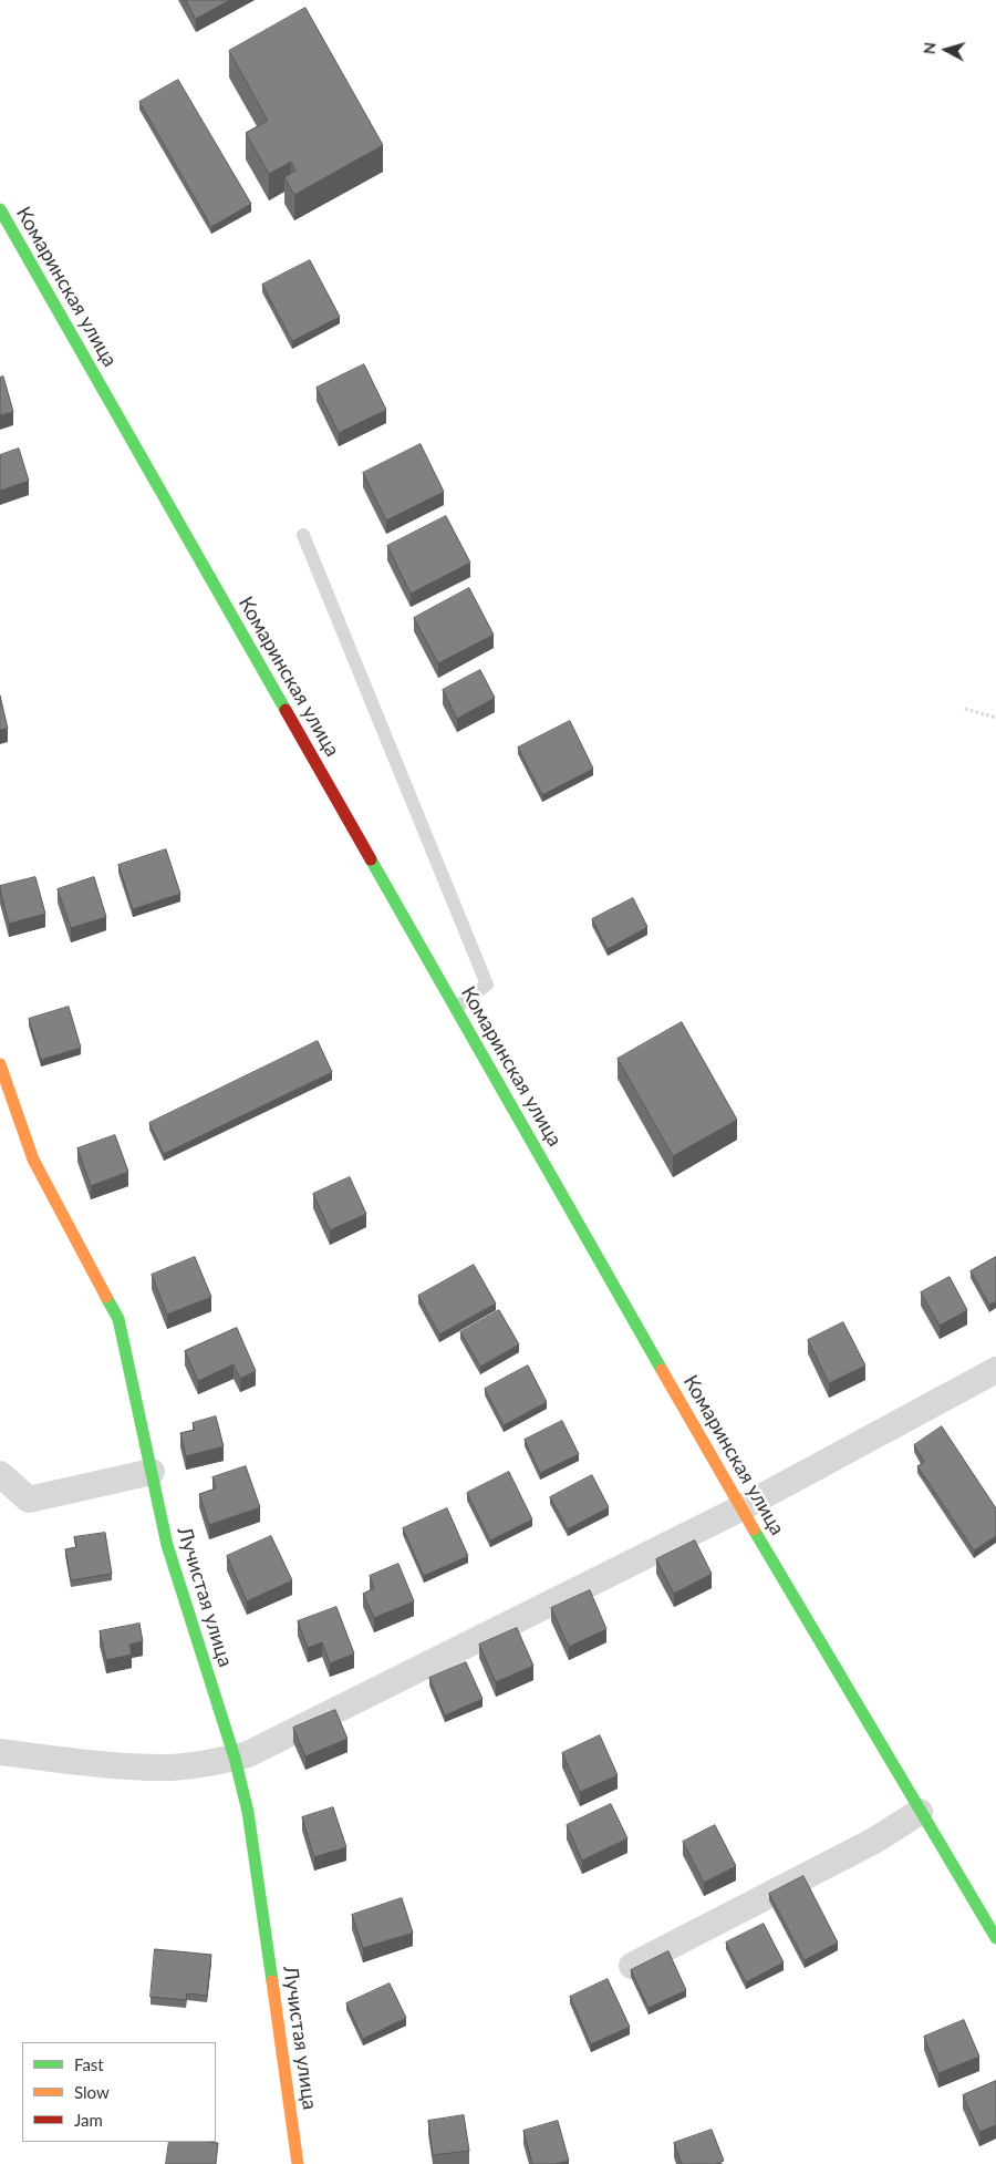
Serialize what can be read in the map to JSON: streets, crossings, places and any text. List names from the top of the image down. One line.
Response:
{"streets":{"street":["Комаринская улица","Лучистая улица"]},"legend":["Fast","Slow","Jam"],"north":"left"}
